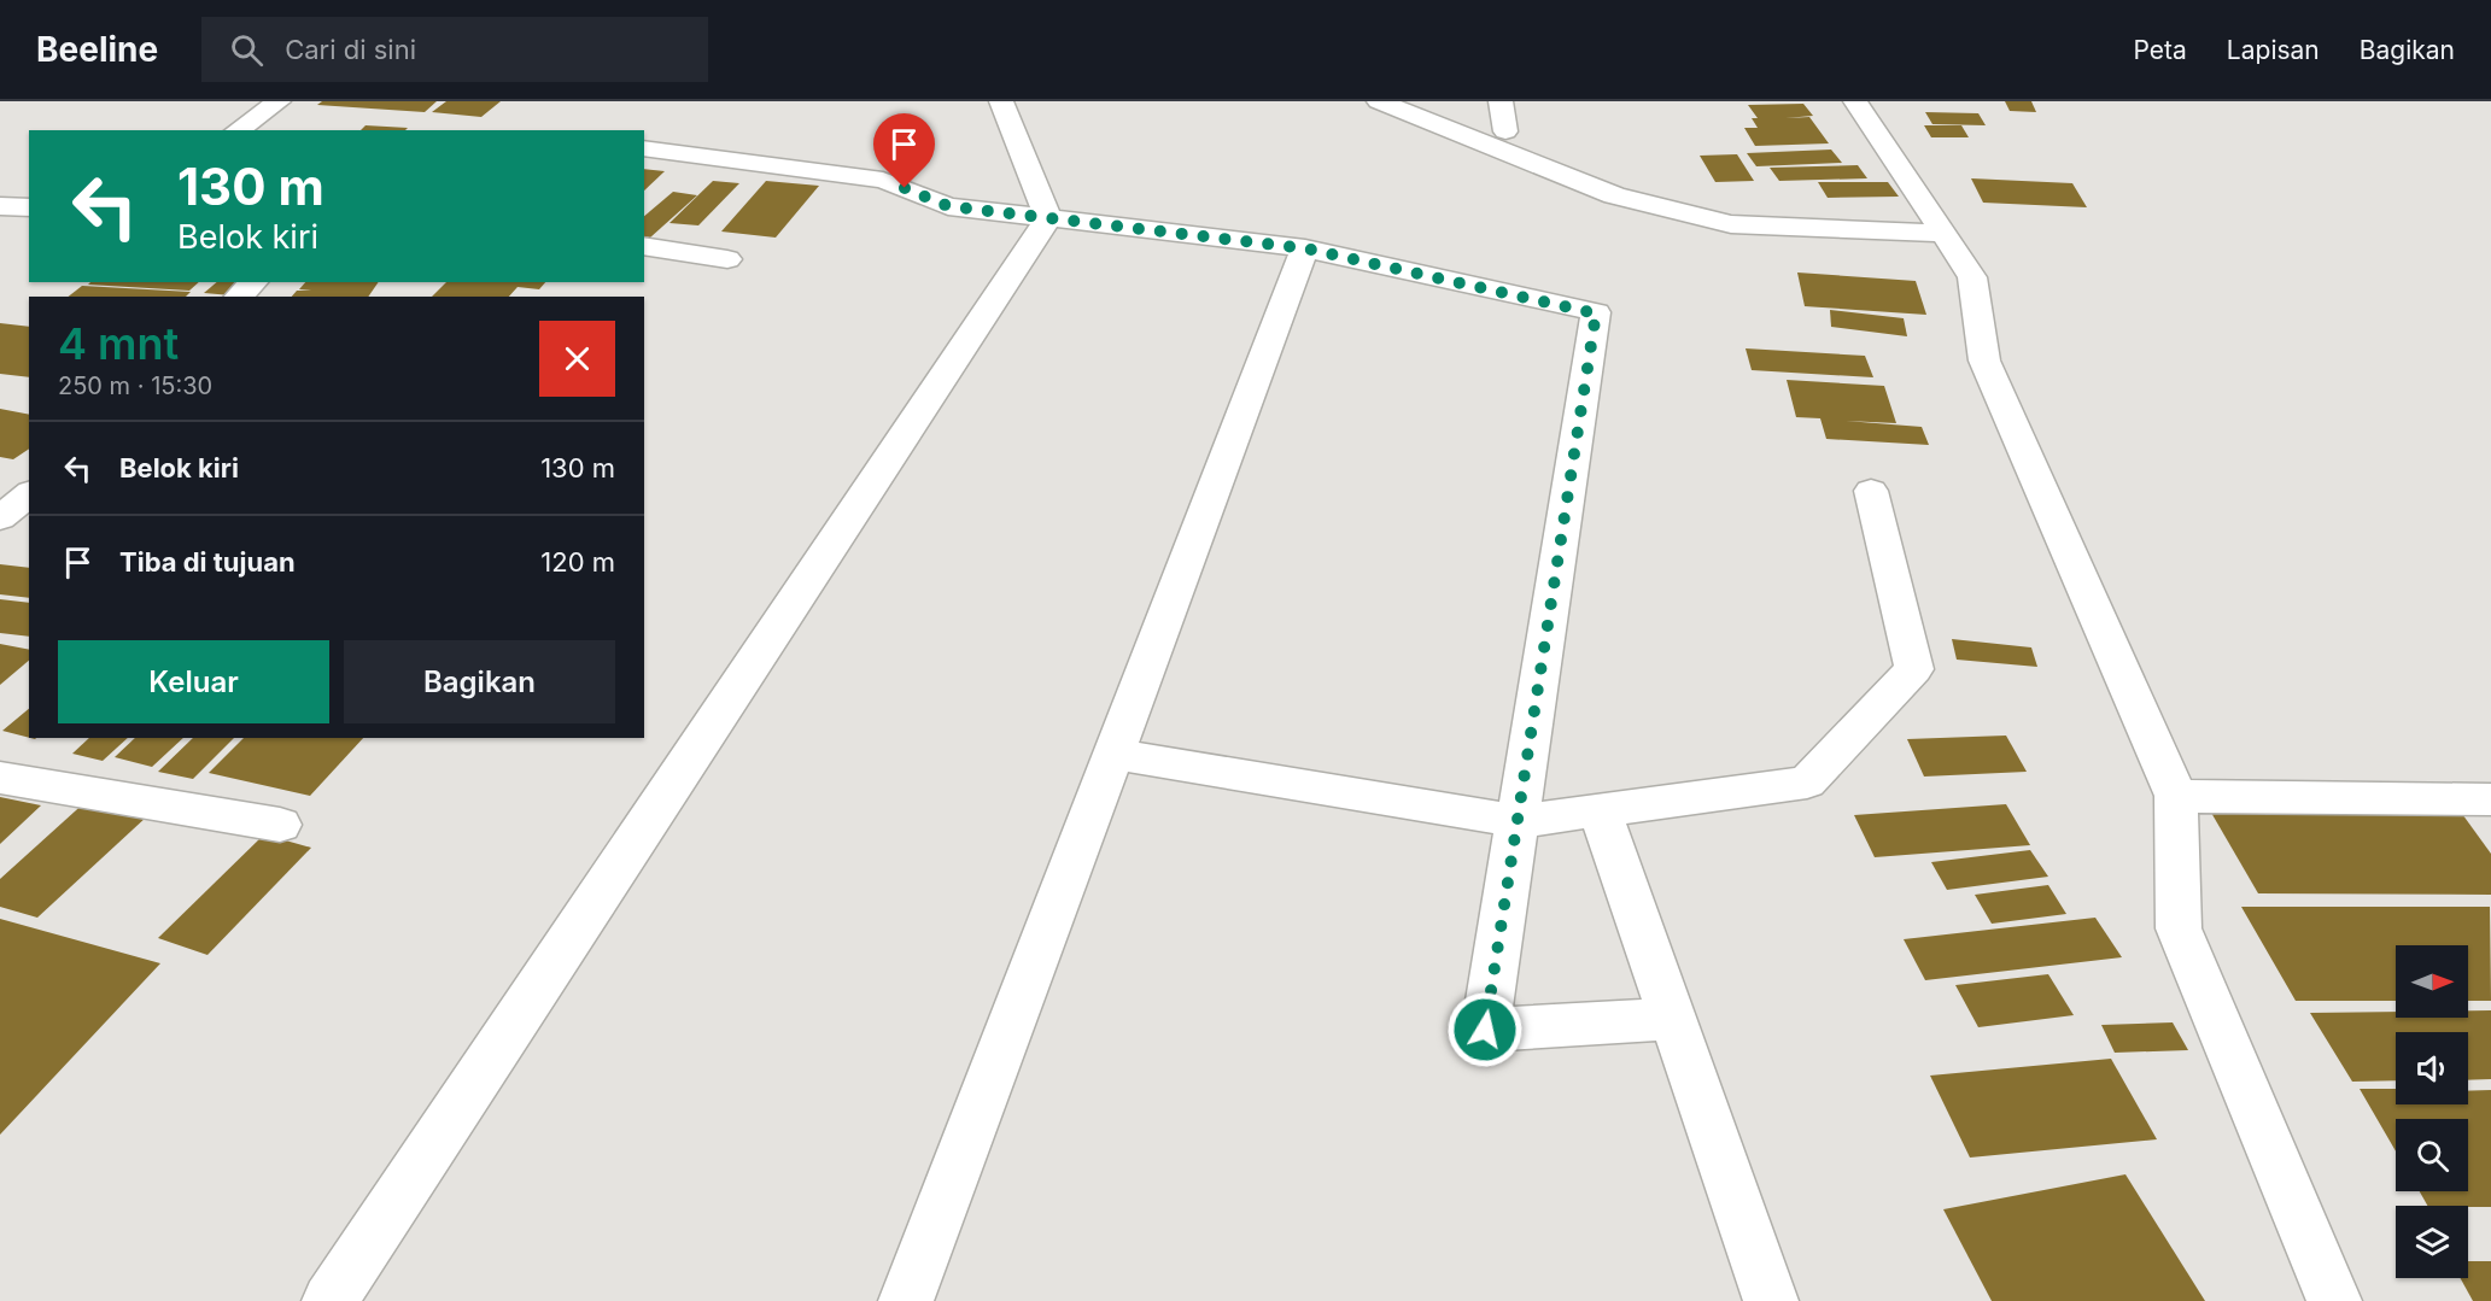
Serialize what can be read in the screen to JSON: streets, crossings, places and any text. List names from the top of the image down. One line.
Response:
{"north":"right","page":{"header":"Beeline","search":"Cari di sini","nav":["Peta","Lapisan","Bagikan"],"turn":["130 m","Belok kiri"],"heading":["4 mnt","250 m · 15:30"],"list":[{"name":"Belok kiri","value":"130 m"},{"name":"Tiba di tujuan","value":"120 m"}],"buttons":["Keluar","Bagikan"]}}
